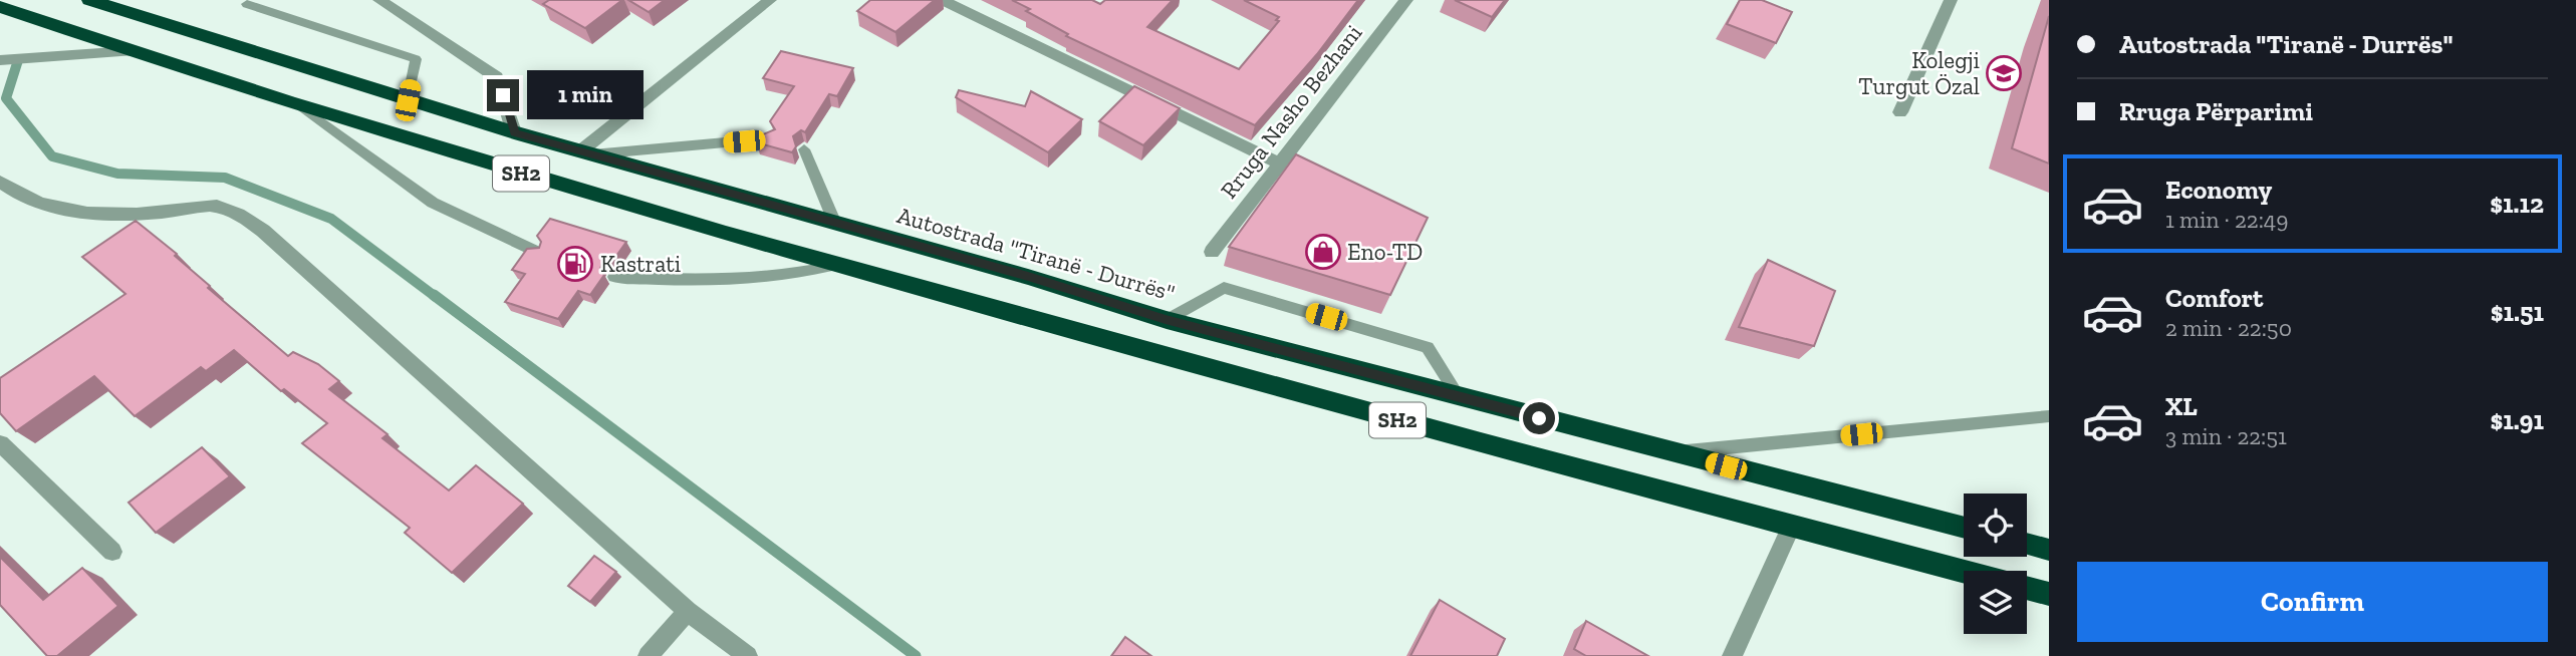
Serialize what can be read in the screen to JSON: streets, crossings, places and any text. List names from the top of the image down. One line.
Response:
{"streets":{"highway":["SH2","Autostrada \"Tiranë - Durrës\""],"street":["Rruga Nasho Bezhani"]},"places":{"school or university":["Kolegji Turgut Özal"],"shop":["Eno-TD"],"fuel station":["Kastrati"]},"page":{"banner":["Autostrada \"Tiranë - Durrës\"","Rruga Përparimi"],"bubble":"1 min","list":[{"name":"Economy","note":"1 min · 22:49","value":"$1.12"},{"name":"Comfort","note":"2 min · 22:50","value":"$1.51"},{"name":"XL","note":"3 min · 22:51","value":"$1.91"}],"buttons":"Confirm"}}
